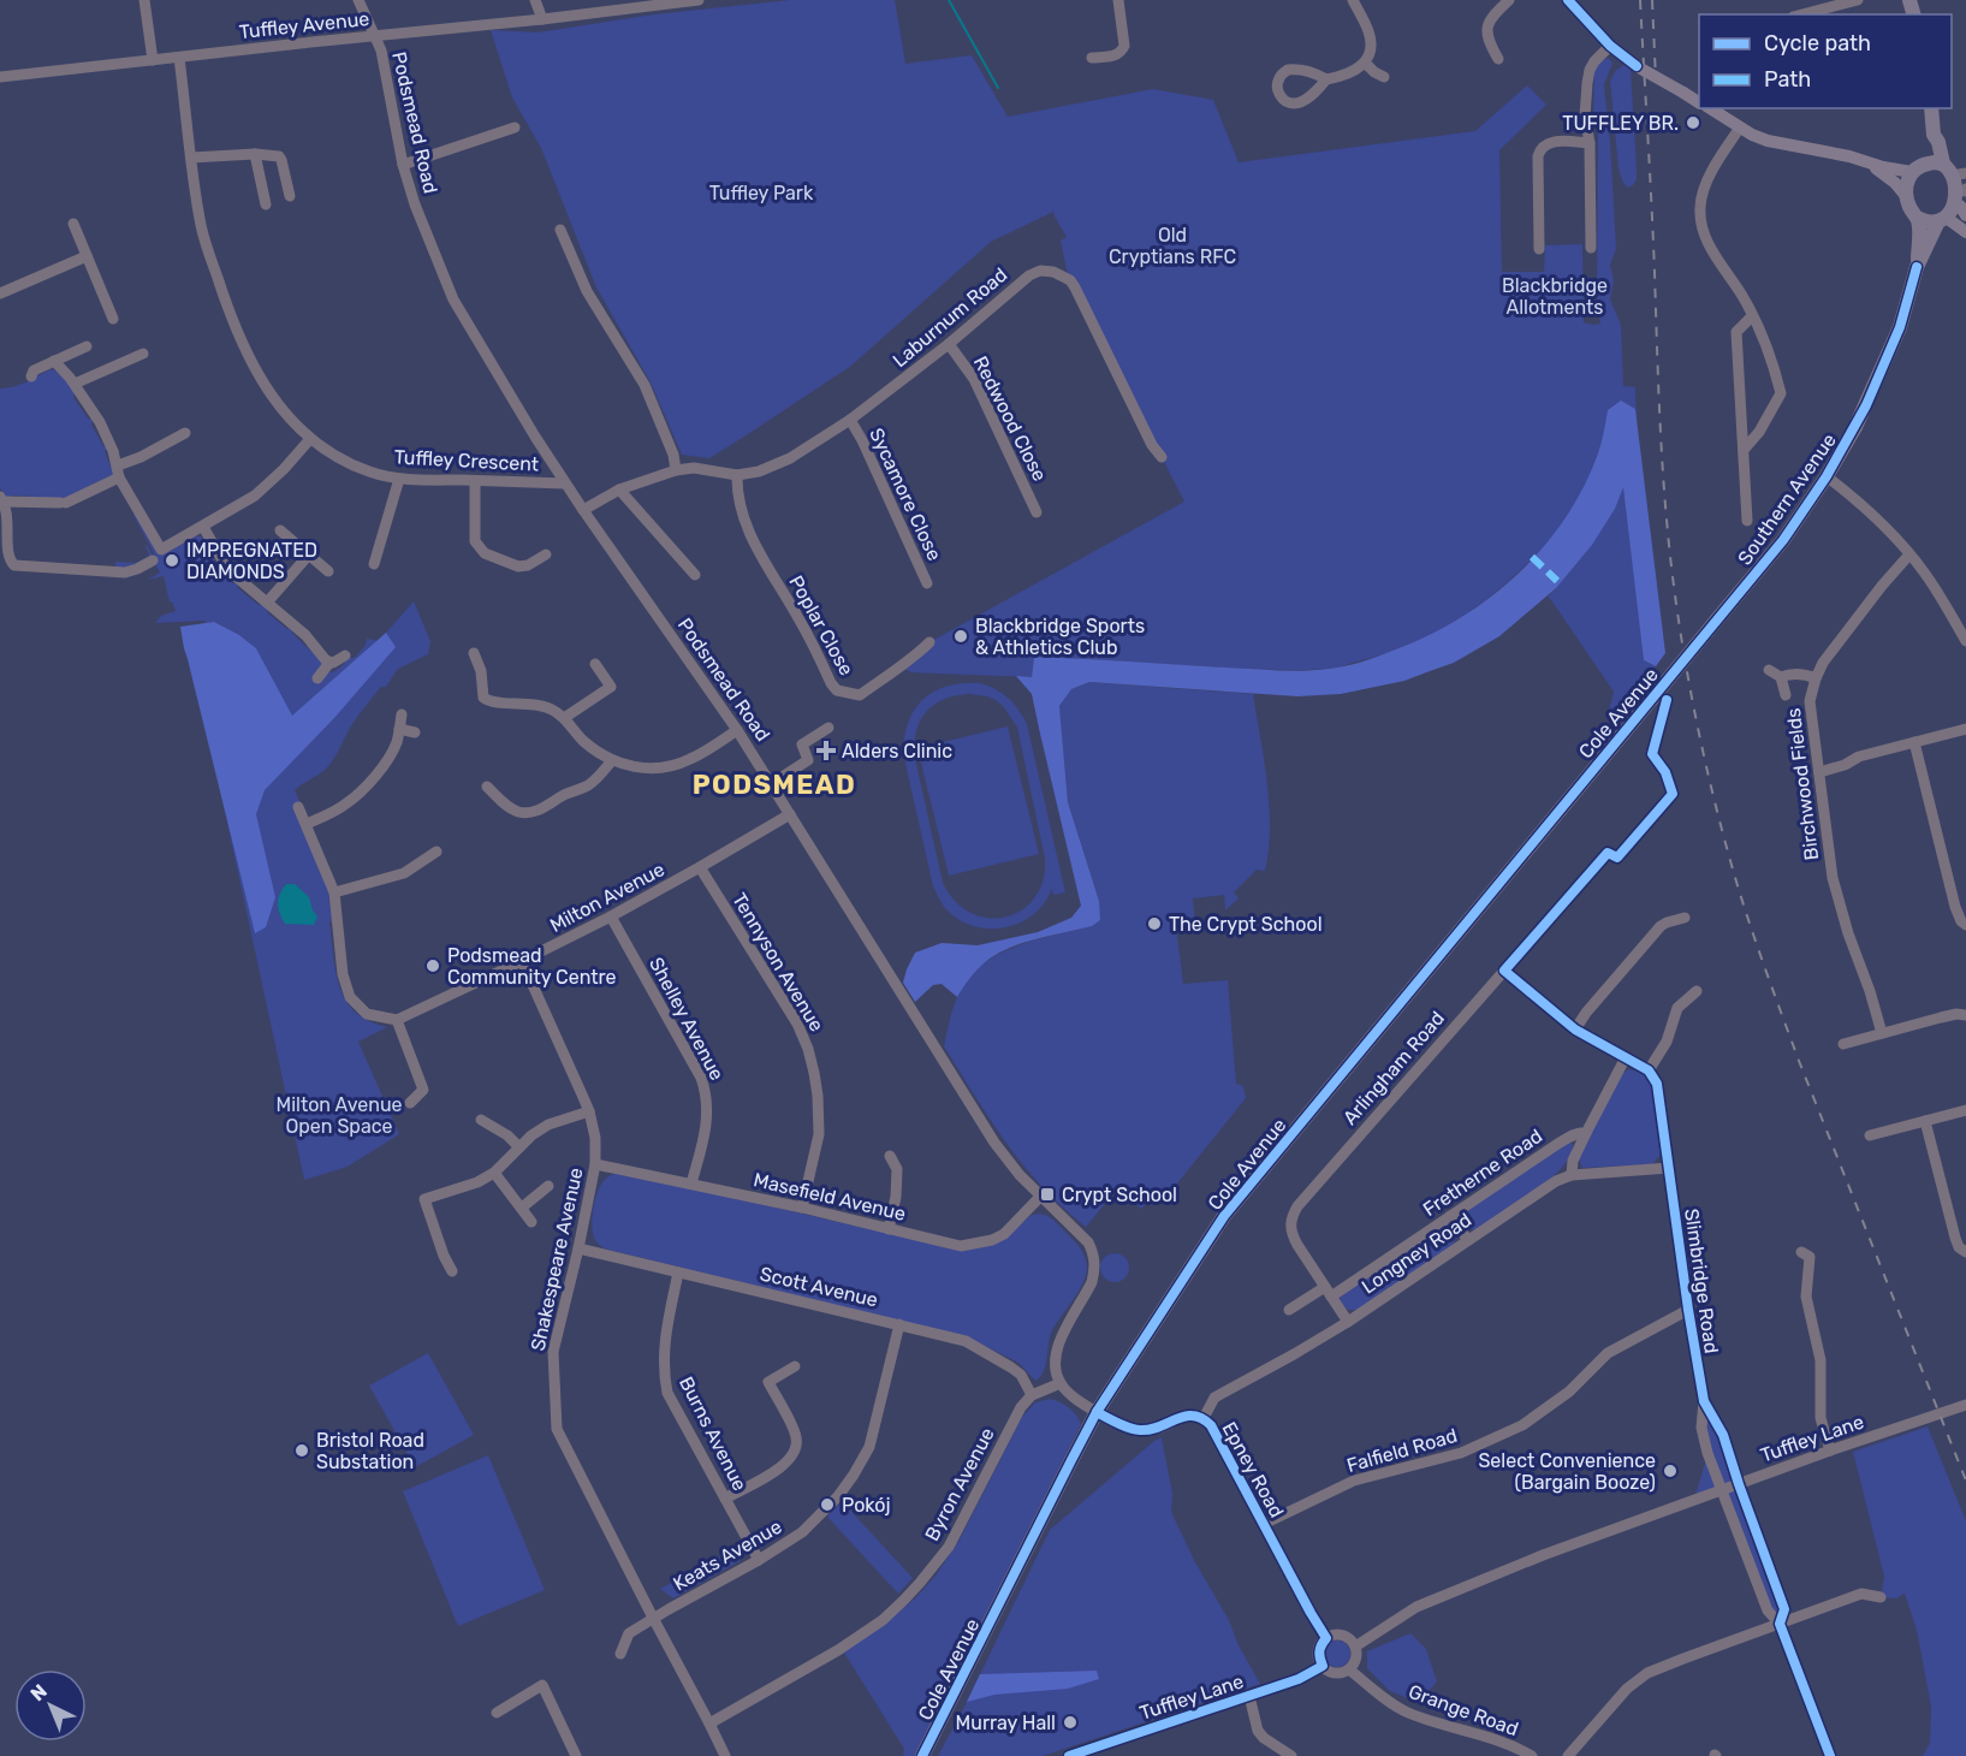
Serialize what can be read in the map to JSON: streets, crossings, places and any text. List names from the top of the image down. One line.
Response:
{"streets":{"highway":["Southern Avenue","Cole Avenue"],"street":["Tuffley Avenue","Podsmead Road","Laburnum Road","Redwood Close","Tuffley Crescent","Sycamore Close","Poplar Close","Birchwood Fields","Milton Avenue","Tennyson Avenue","Shelley Avenue","Arlingham Road","Fretherne Road","Masefield Avenue","Longney Road","Shakespeare Avenue","Slimbridge Road","Scott Avenue","Burns Avenue","Tuffley Lane","Falfield Road","Epney Road","Byron Avenue","Keats Avenue","Grange Road"]},"crossings":[["Tuffley Avenue","Podsmead Road"],["Tuffley Avenue","Tuffley Crescent"],["Podsmead Road","Laburnum Road"],["Podsmead Road","Tuffley Crescent"],["Podsmead Road","Milton Avenue"],["Podsmead Road","Masefield Avenue"],["Laburnum Road","Redwood Close"],["Laburnum Road","Sycamore Close"],["Laburnum Road","Poplar Close"],["Southern Avenue","Cole Avenue"],["Cole Avenue","Epney Road"],["Milton Avenue","Tennyson Avenue"],["Milton Avenue","Shelley Avenue"],["Milton Avenue","Shakespeare Avenue"],["Tennyson Avenue","Masefield Avenue"],["Shelley Avenue","Masefield Avenue"],["Arlingham Road","Fretherne Road"],["Arlingham Road","Longney Road"],["Masefield Avenue","Shakespeare Avenue"],["Longney Road","Slimbridge Road"],["Longney Road","Epney Road"],["Shakespeare Avenue","Scott Avenue"],["Shakespeare Avenue","Byron Avenue"],["Shakespeare Avenue","Keats Avenue"],["Slimbridge Road","Tuffley Lane"],["Slimbridge Road","Falfield Road"],["Scott Avenue","Burns Avenue"],["Scott Avenue","Byron Avenue"],["Scott Avenue","Keats Avenue"],["Burns Avenue","Keats Avenue"],["Tuffley Lane","Epney Road"],["Tuffley Lane","Grange Road"],["Falfield Road","Epney Road"],["Epney Road","Grange Road"]],"districts":["PODSMEAD"],"parks":["Tuffley Park","Old Cryptians RFC","Blackbridge Allotments","Milton Avenue Open Space"],"places":{"other":["TUFFLEY BR.","IMPREGNATED DIAMONDS","Blackbridge Sports & Athletics Club","The Crypt School","Podsmead Community Centre","Bristol Road Substation","Select Convenience (Bargain Booze)","Pokój","Murray Hall"],"health":["Alders Clinic"],"transit":["Crypt School"]},"legend":["Cycle path","Path"],"north":"top left"}
